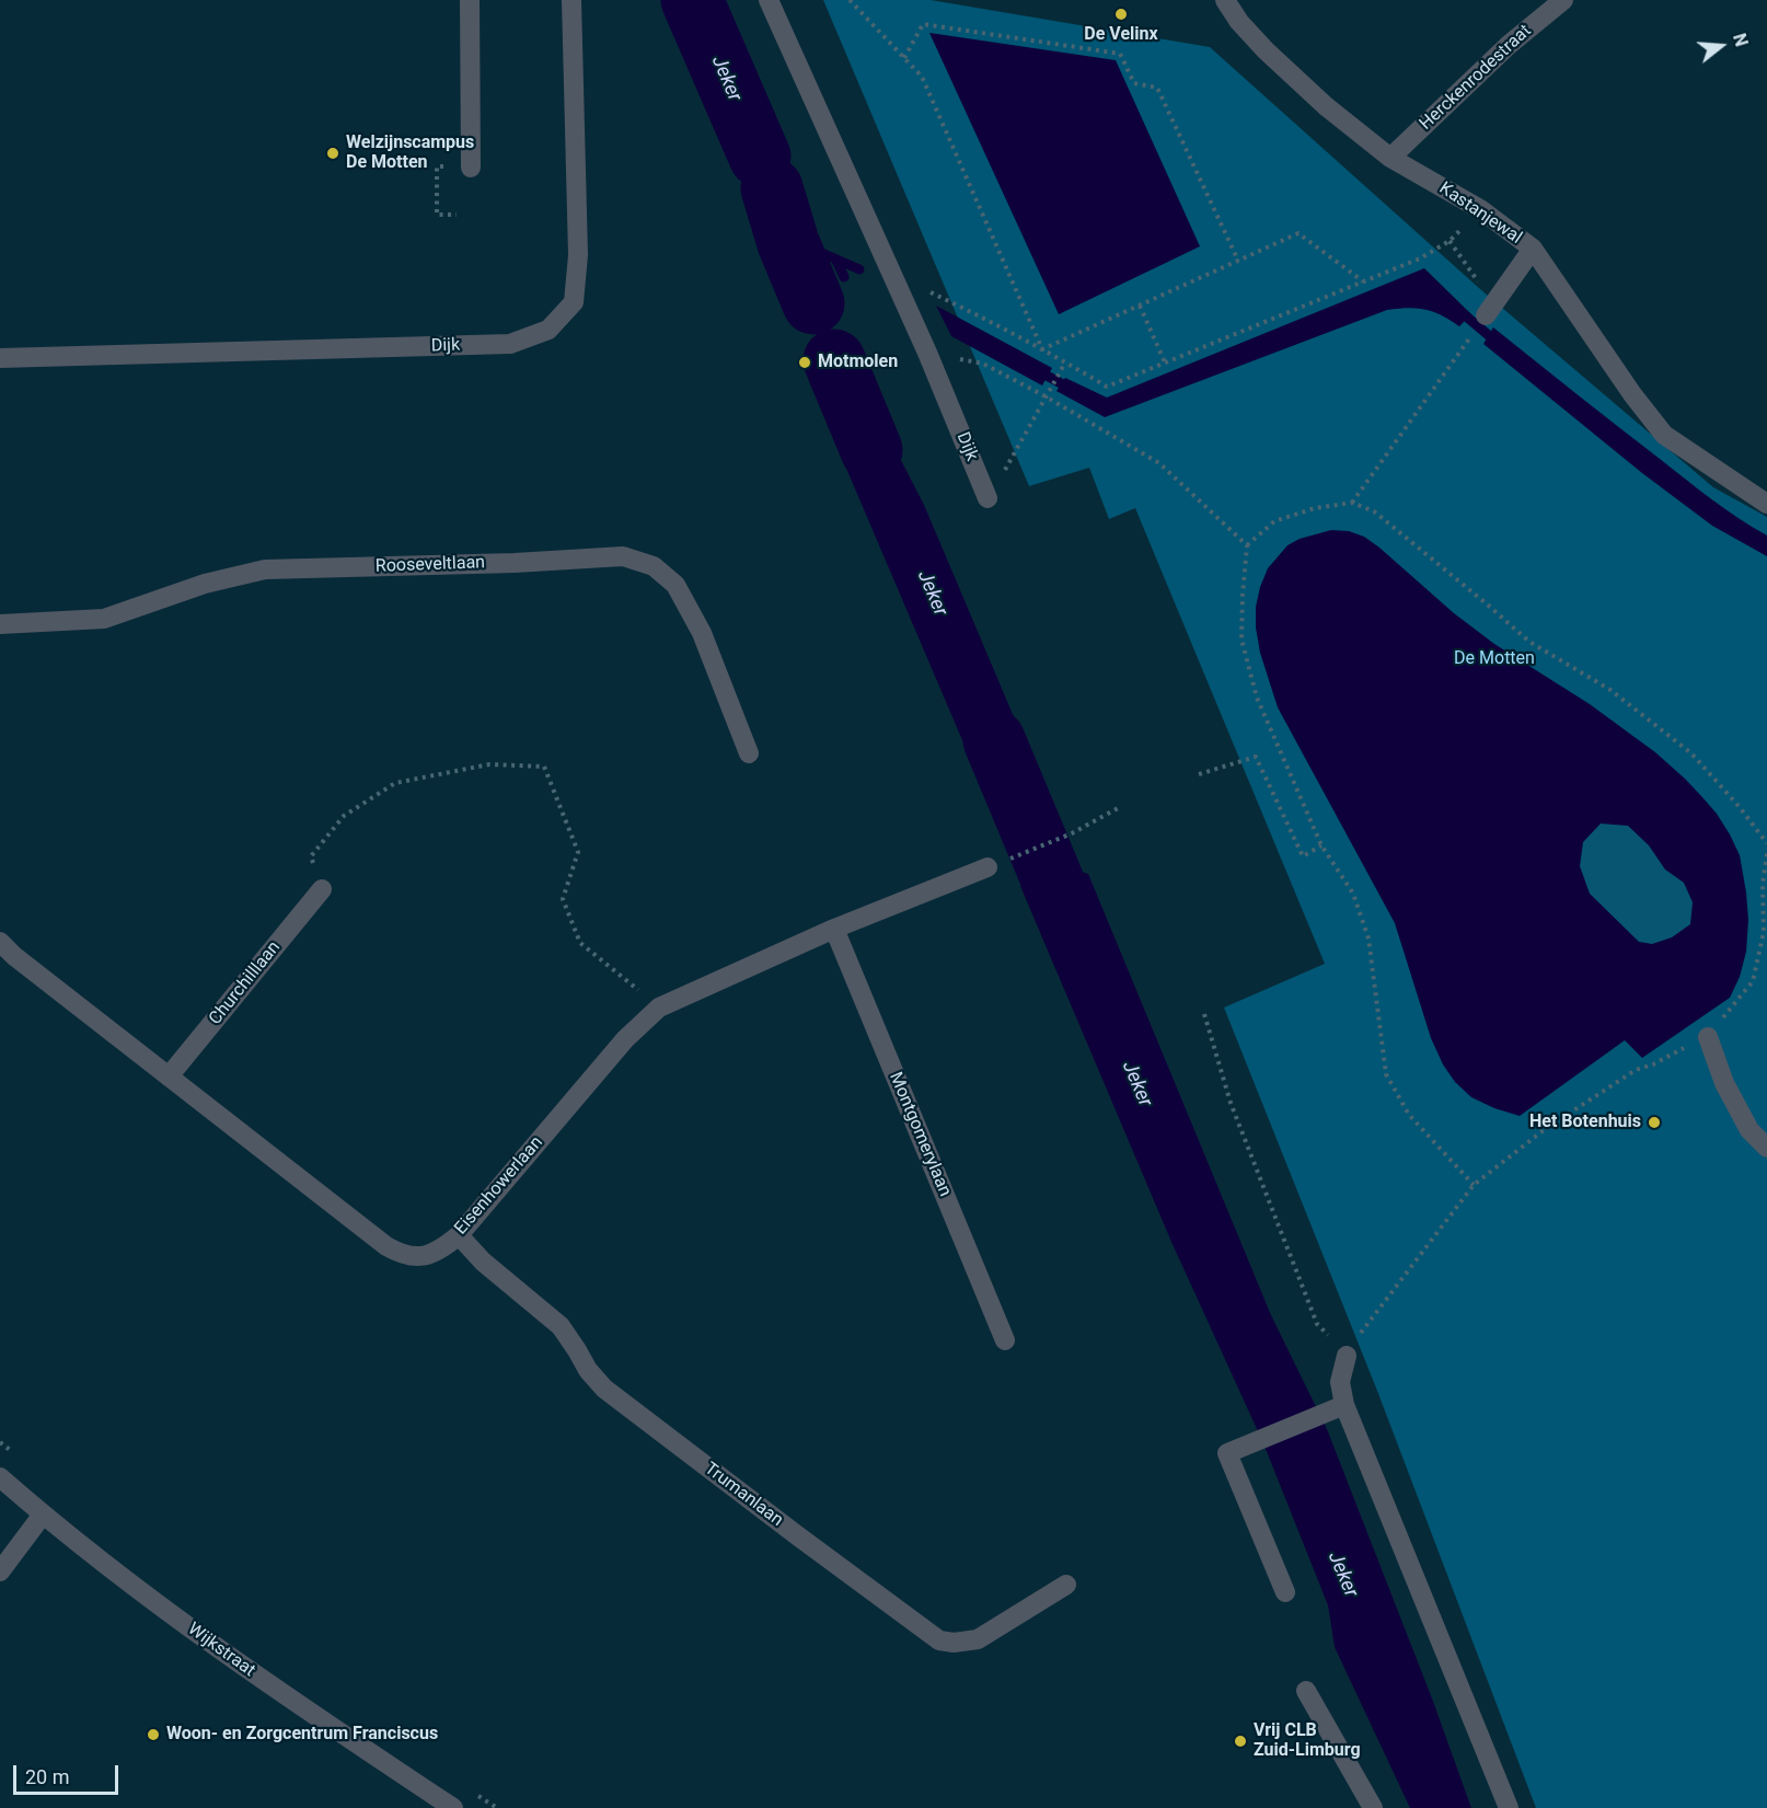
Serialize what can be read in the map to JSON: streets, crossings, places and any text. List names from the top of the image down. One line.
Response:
{"streets":{"street":["Herckenrodestraat","Kastanjewal","Dijk","Rooseveltlaan","Churchilllaan","Montgomerylaan","Eisenhowerlaan","Trumanlaan","Wijkstraat"]},"crossings":[["Herckenrodestraat","Kastanjewal"],["Churchilllaan","Eisenhowerlaan"],["Montgomerylaan","Eisenhowerlaan"],["Eisenhowerlaan","Trumanlaan"]],"water":["Jeker"],"parks":["De Motten"],"places":["De Velinx","Welzijnscampus De Motten","Motmolen","Het Botenhuis","Woon- en Zorgcentrum Franciscus","Vrij CLB Zuid-Limburg"],"scale_bar":"20 m","north":"right"}
